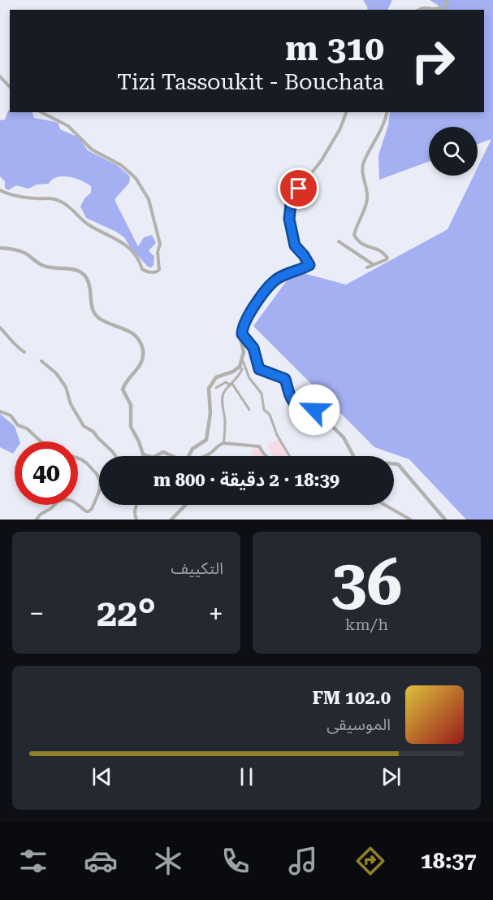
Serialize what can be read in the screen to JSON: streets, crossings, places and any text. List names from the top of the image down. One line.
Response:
{"page":{"turn":["310 m","Tizi Tassoukit - Bouchata"],"limit":"40","trip":"18:39 · 2 دقيقة · 800 m","tile":[["36","km/h"],"التكييف"],"heat":["−","22°","+"],"song":["102.0 FM","الموسيقى"],"tabs":"18:37"}}
